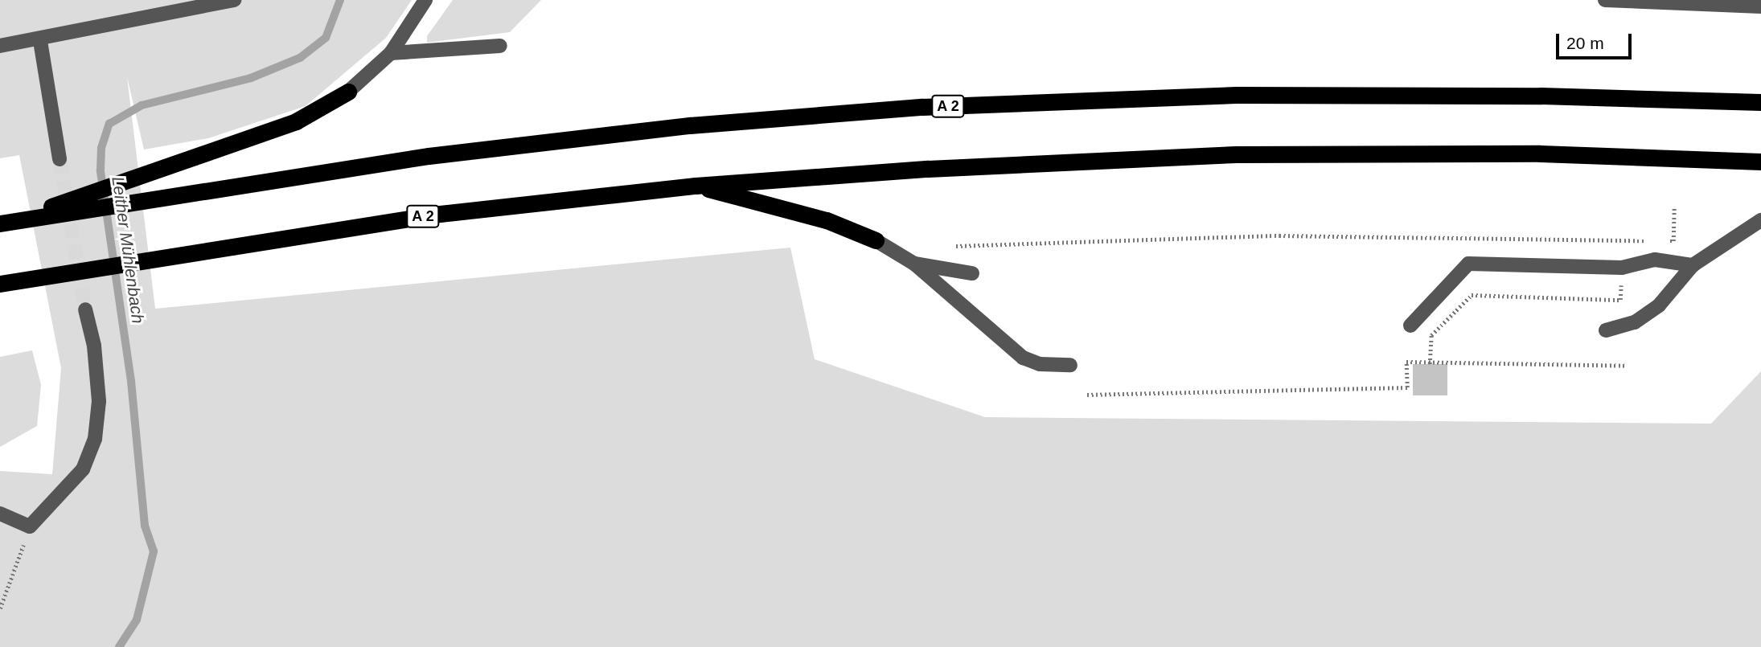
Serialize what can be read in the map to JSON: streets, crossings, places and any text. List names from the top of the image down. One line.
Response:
{"streets":{"highway":["A 2"]},"water":["Leither Mühlenbach"],"scale_bar":"20 m"}
